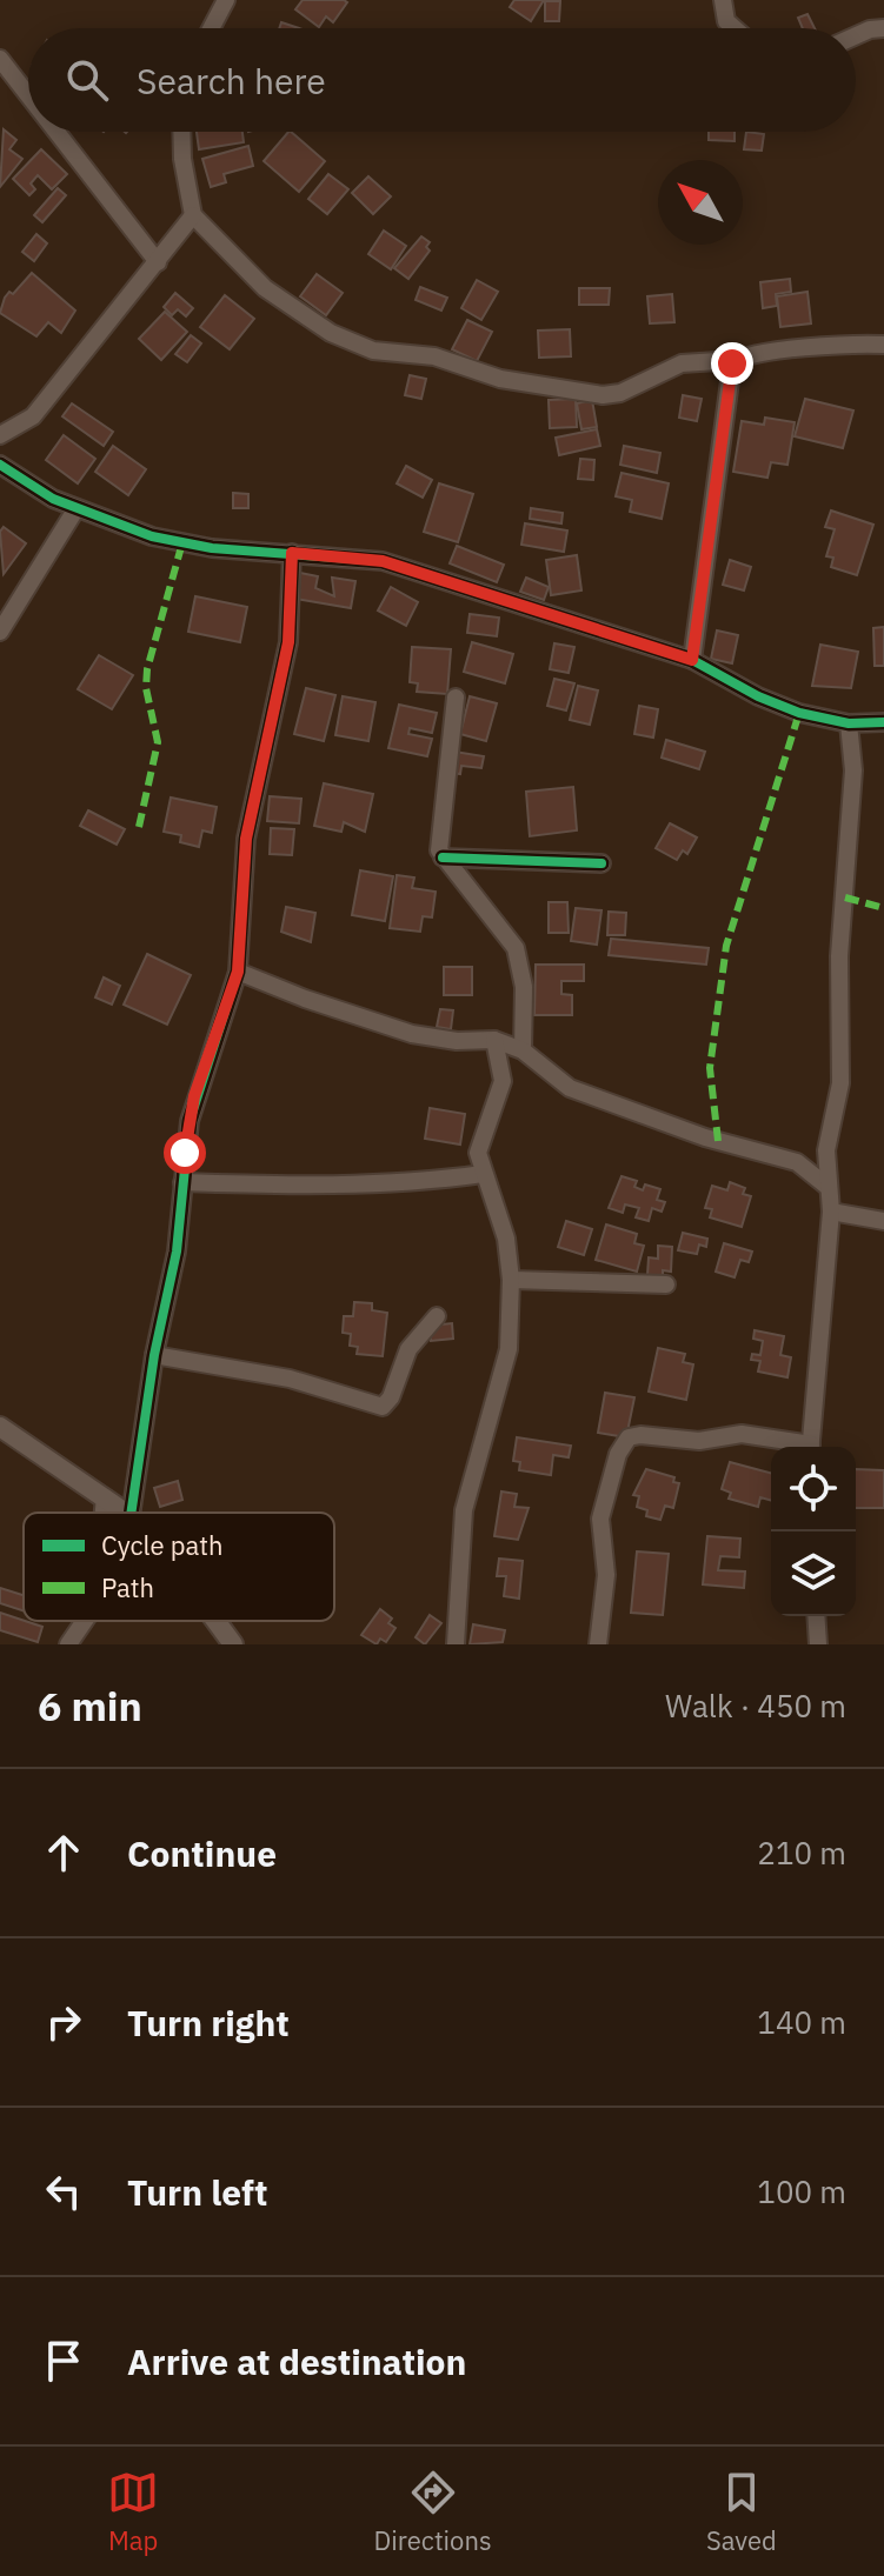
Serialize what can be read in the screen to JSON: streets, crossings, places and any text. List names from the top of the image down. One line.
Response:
{"legend":["Cycle path","Path"],"north":"top left","page":{"search":"Search here","heading":["6 min","Walk · 450 m"],"list":[["Continue","210 m"],["Turn right","140 m"],["Turn left","100 m"],"Arrive at destination"],"nav":["Map","Directions","Saved"]}}
